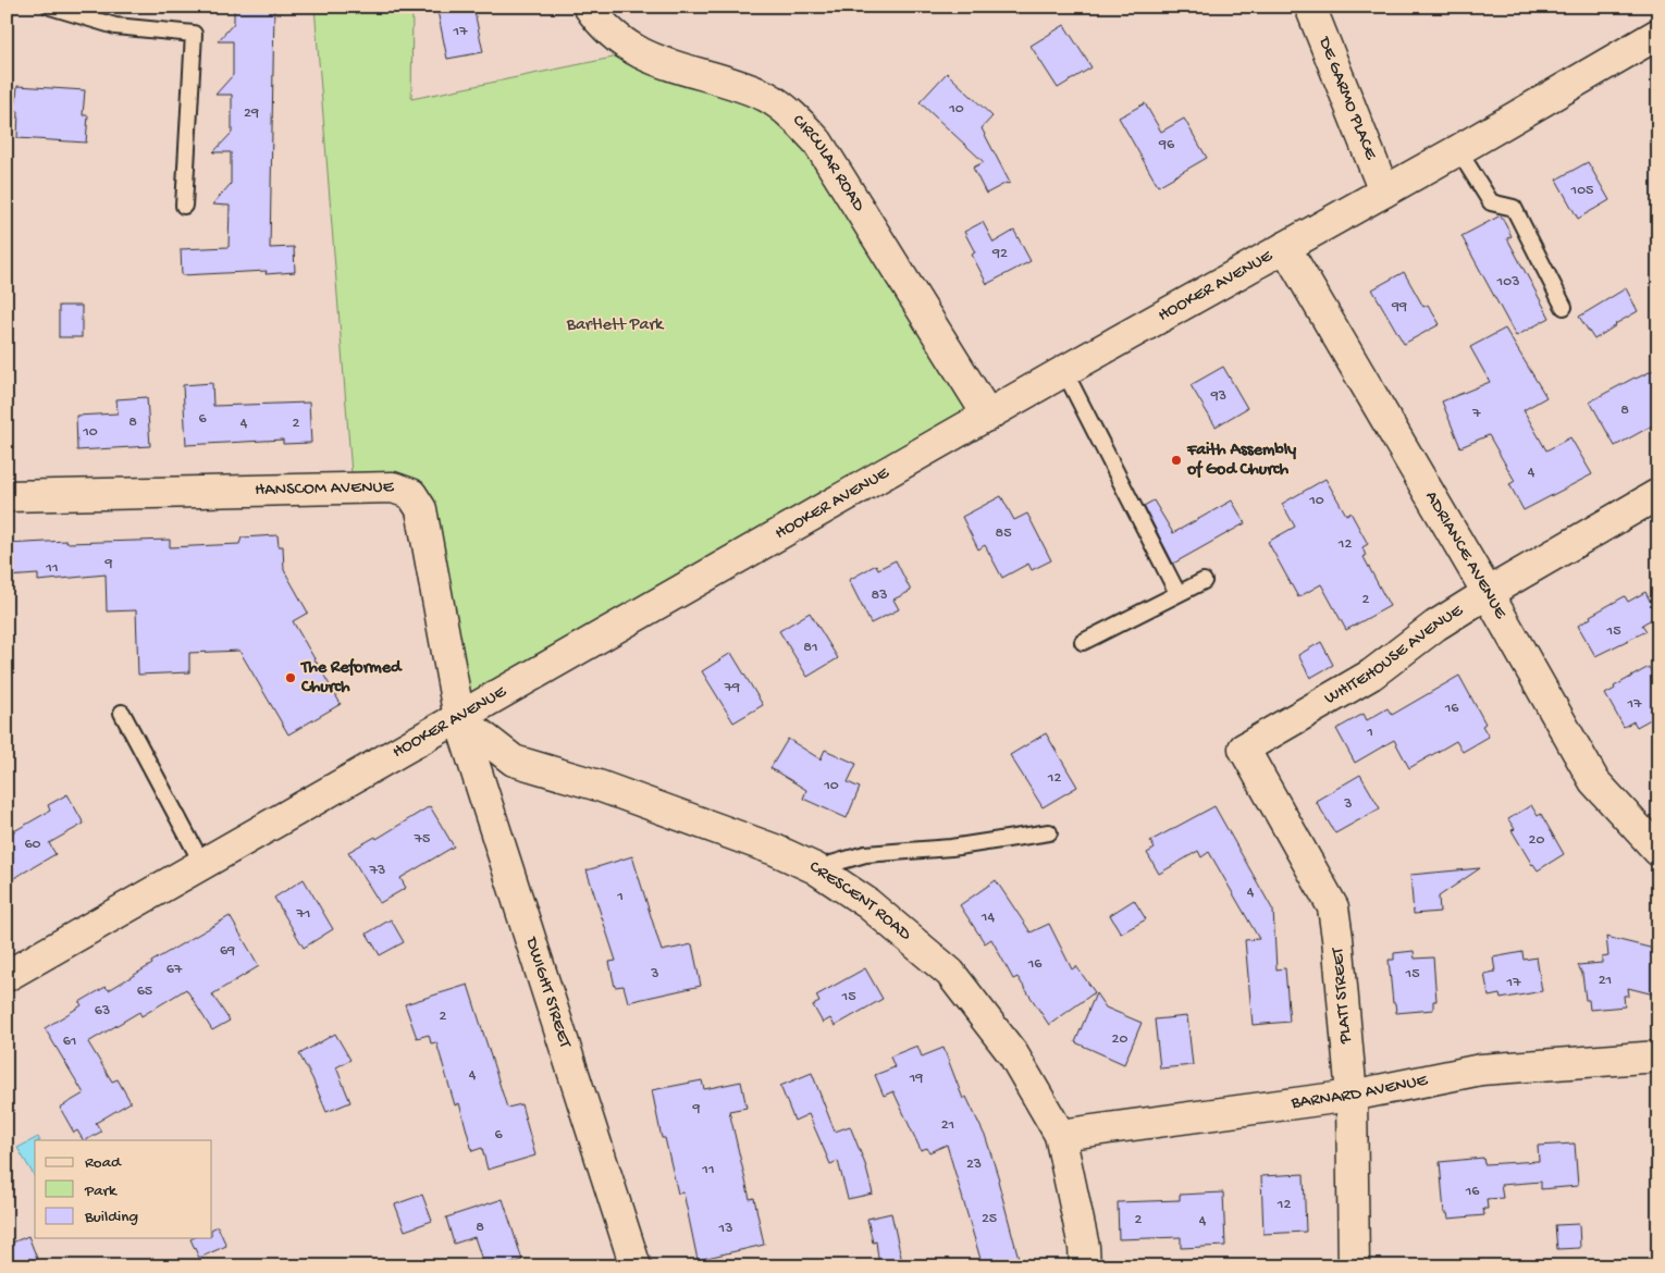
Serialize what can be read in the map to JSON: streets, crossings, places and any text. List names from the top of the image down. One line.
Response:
{"streets":{"street":["DE GARMO PLACE","CIRCULAR ROAD","HOOKER AVENUE","HANSCOM AVENUE","ADRIANCE AVENUE","WHITEHOUSE AVENUE","CRESCENT ROAD","DWIGHT STREET","PLATT STREET","BARNARD AVENUE"]},"crossings":[["DE GARMO PLACE","HOOKER AVENUE"],["CIRCULAR ROAD","HOOKER AVENUE"],["HOOKER AVENUE","HANSCOM AVENUE"],["HOOKER AVENUE","ADRIANCE AVENUE"],["HOOKER AVENUE","CRESCENT ROAD"],["HOOKER AVENUE","DWIGHT STREET"],["HANSCOM AVENUE","CRESCENT ROAD"],["HANSCOM AVENUE","DWIGHT STREET"],["ADRIANCE AVENUE","WHITEHOUSE AVENUE"],["WHITEHOUSE AVENUE","PLATT STREET"],["CRESCENT ROAD","DWIGHT STREET"],["CRESCENT ROAD","BARNARD AVENUE"],["PLATT STREET","BARNARD AVENUE"]],"parks":["Bartlett Park"],"places":["Faith Assembly of God Church","The Reformed Church"],"house_numbers":["17","10","29","96","105","92","103","99","93","8","7","6","8","4","2","10","4","10","85","12","9","11","83","2","15","81","79","17","16","1","12","10","3","75","20","60","73","4","1","71","14","69","16","67","3","15","21","17","65","15","63","2","20","61","4","19","9","21","6","23","11","16","12","25","2","4","8","13"],"legend":["Road","Park","Building"]}
